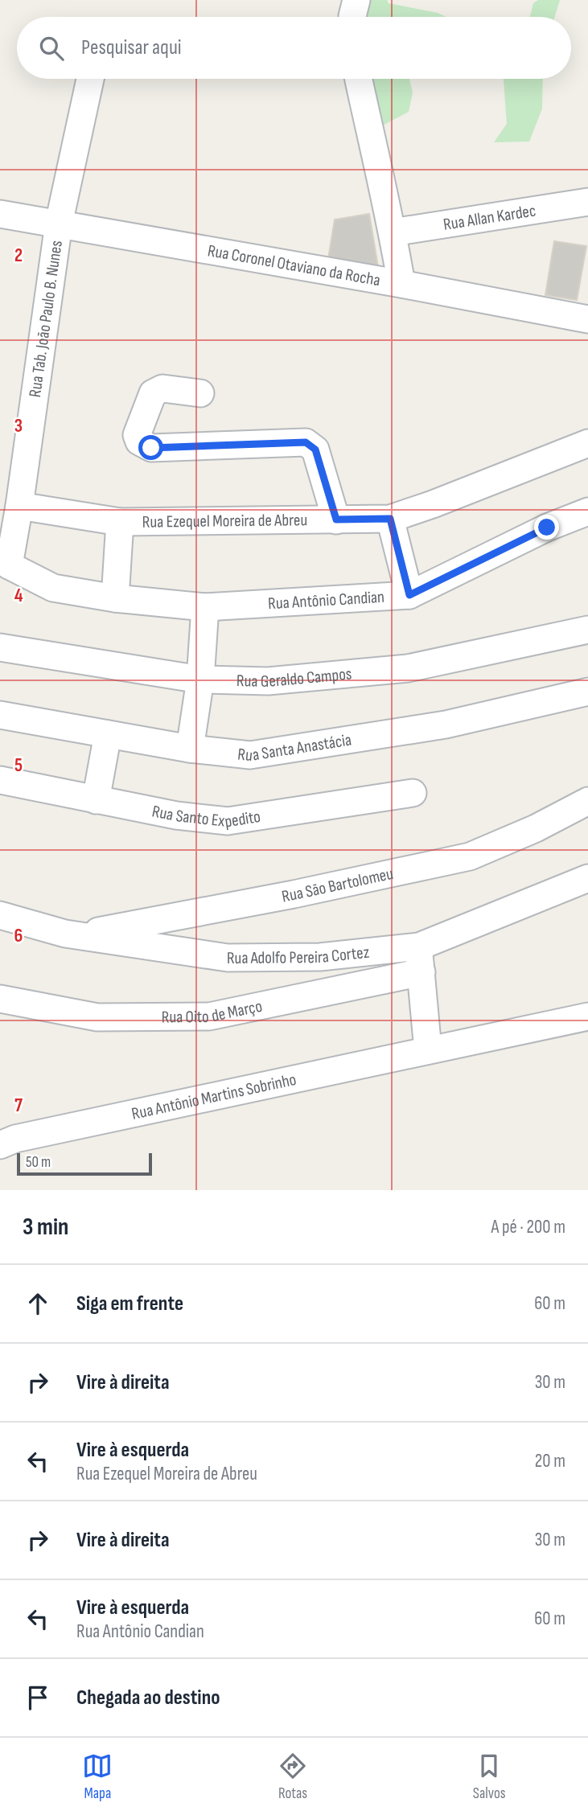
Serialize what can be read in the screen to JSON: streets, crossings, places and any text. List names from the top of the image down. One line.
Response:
{"streets":{"street":["Rua Allan Kardec","Rua Coronel Otaviano da Rocha","Rua Tab. João Paulo B. Nunes","Rua Ezequel Moreira de Abreu","Rua Antônio Candian","Rua Geraldo Campos","Rua Santa Anastácia","Rua Santo Expedito","Rua São Bartolomeu","Rua Adolfo Pereira Cortez","Rua Oito de Março","Rua Antônio Martins Sobrinho"]},"crossings":[["Rua Coronel Otaviano da Rocha","Rua Tab. João Paulo B. Nunes"],["Rua Tab. João Paulo B. Nunes","Rua Ezequel Moreira de Abreu"],["Rua Tab. João Paulo B. Nunes","Rua Antônio Candian"],["Rua São Bartolomeu","Rua Adolfo Pereira Cortez"],["Rua Adolfo Pereira Cortez","Rua Oito de Março"]],"scale_bar":"50 m","page":{"search":"Pesquisar aqui","scale":"50 m","heading":["3 min","A pé · 200 m"],"list":[["Siga em frente","60 m"],["Vire à direita","30 m"],["Vire à esquerda","Rua Ezequel Moreira de Abreu","20 m"],["Vire à direita","30 m"],["Vire à esquerda","Rua Antônio Candian","60 m"],"Chegada ao destino"],"nav":["Mapa","Rotas","Salvos"]},"grid":{"rows":["2","3","4","5","6","7"]}}
